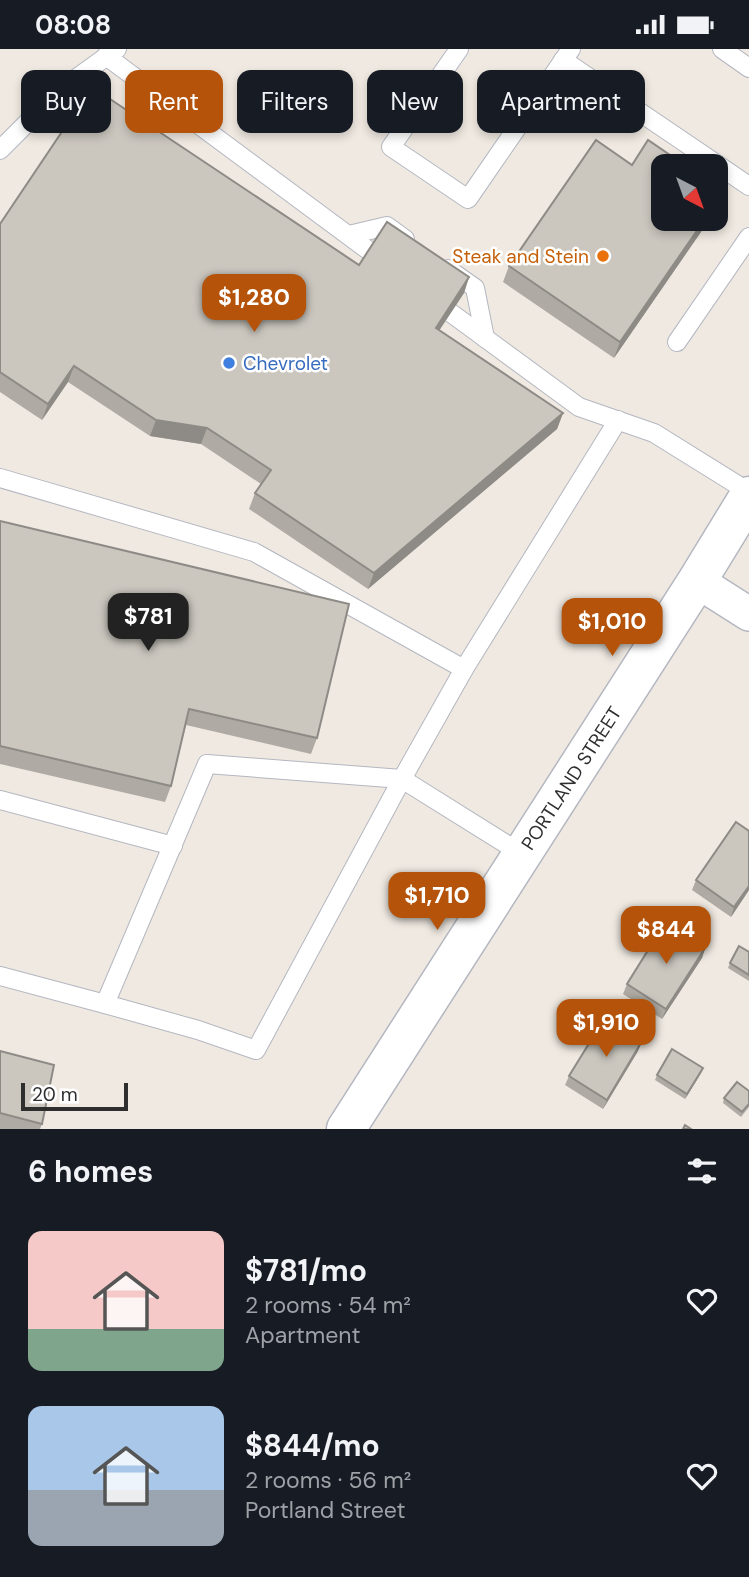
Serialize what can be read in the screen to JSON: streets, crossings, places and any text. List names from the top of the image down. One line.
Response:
{"streets":{"main road":["PORTLAND STREET"]},"places":["Steak and Stein","Chevrolet"],"scale_bar":"20 m","north":"bottom right","page":{"status":"08:08","chip":["Buy","Rent","Filters","New","Apartment"],"price":["$1,280","$781","$1,010","$1,710","$844","$1,910"],"scale":"20 m","heading":"6 homes","list":[{"name":"$781/mo","note":"2 rooms · 54 m² · Apartment"},{"name":"$844/mo","note":"2 rooms · 56 m² · Portland Street"}]}}
